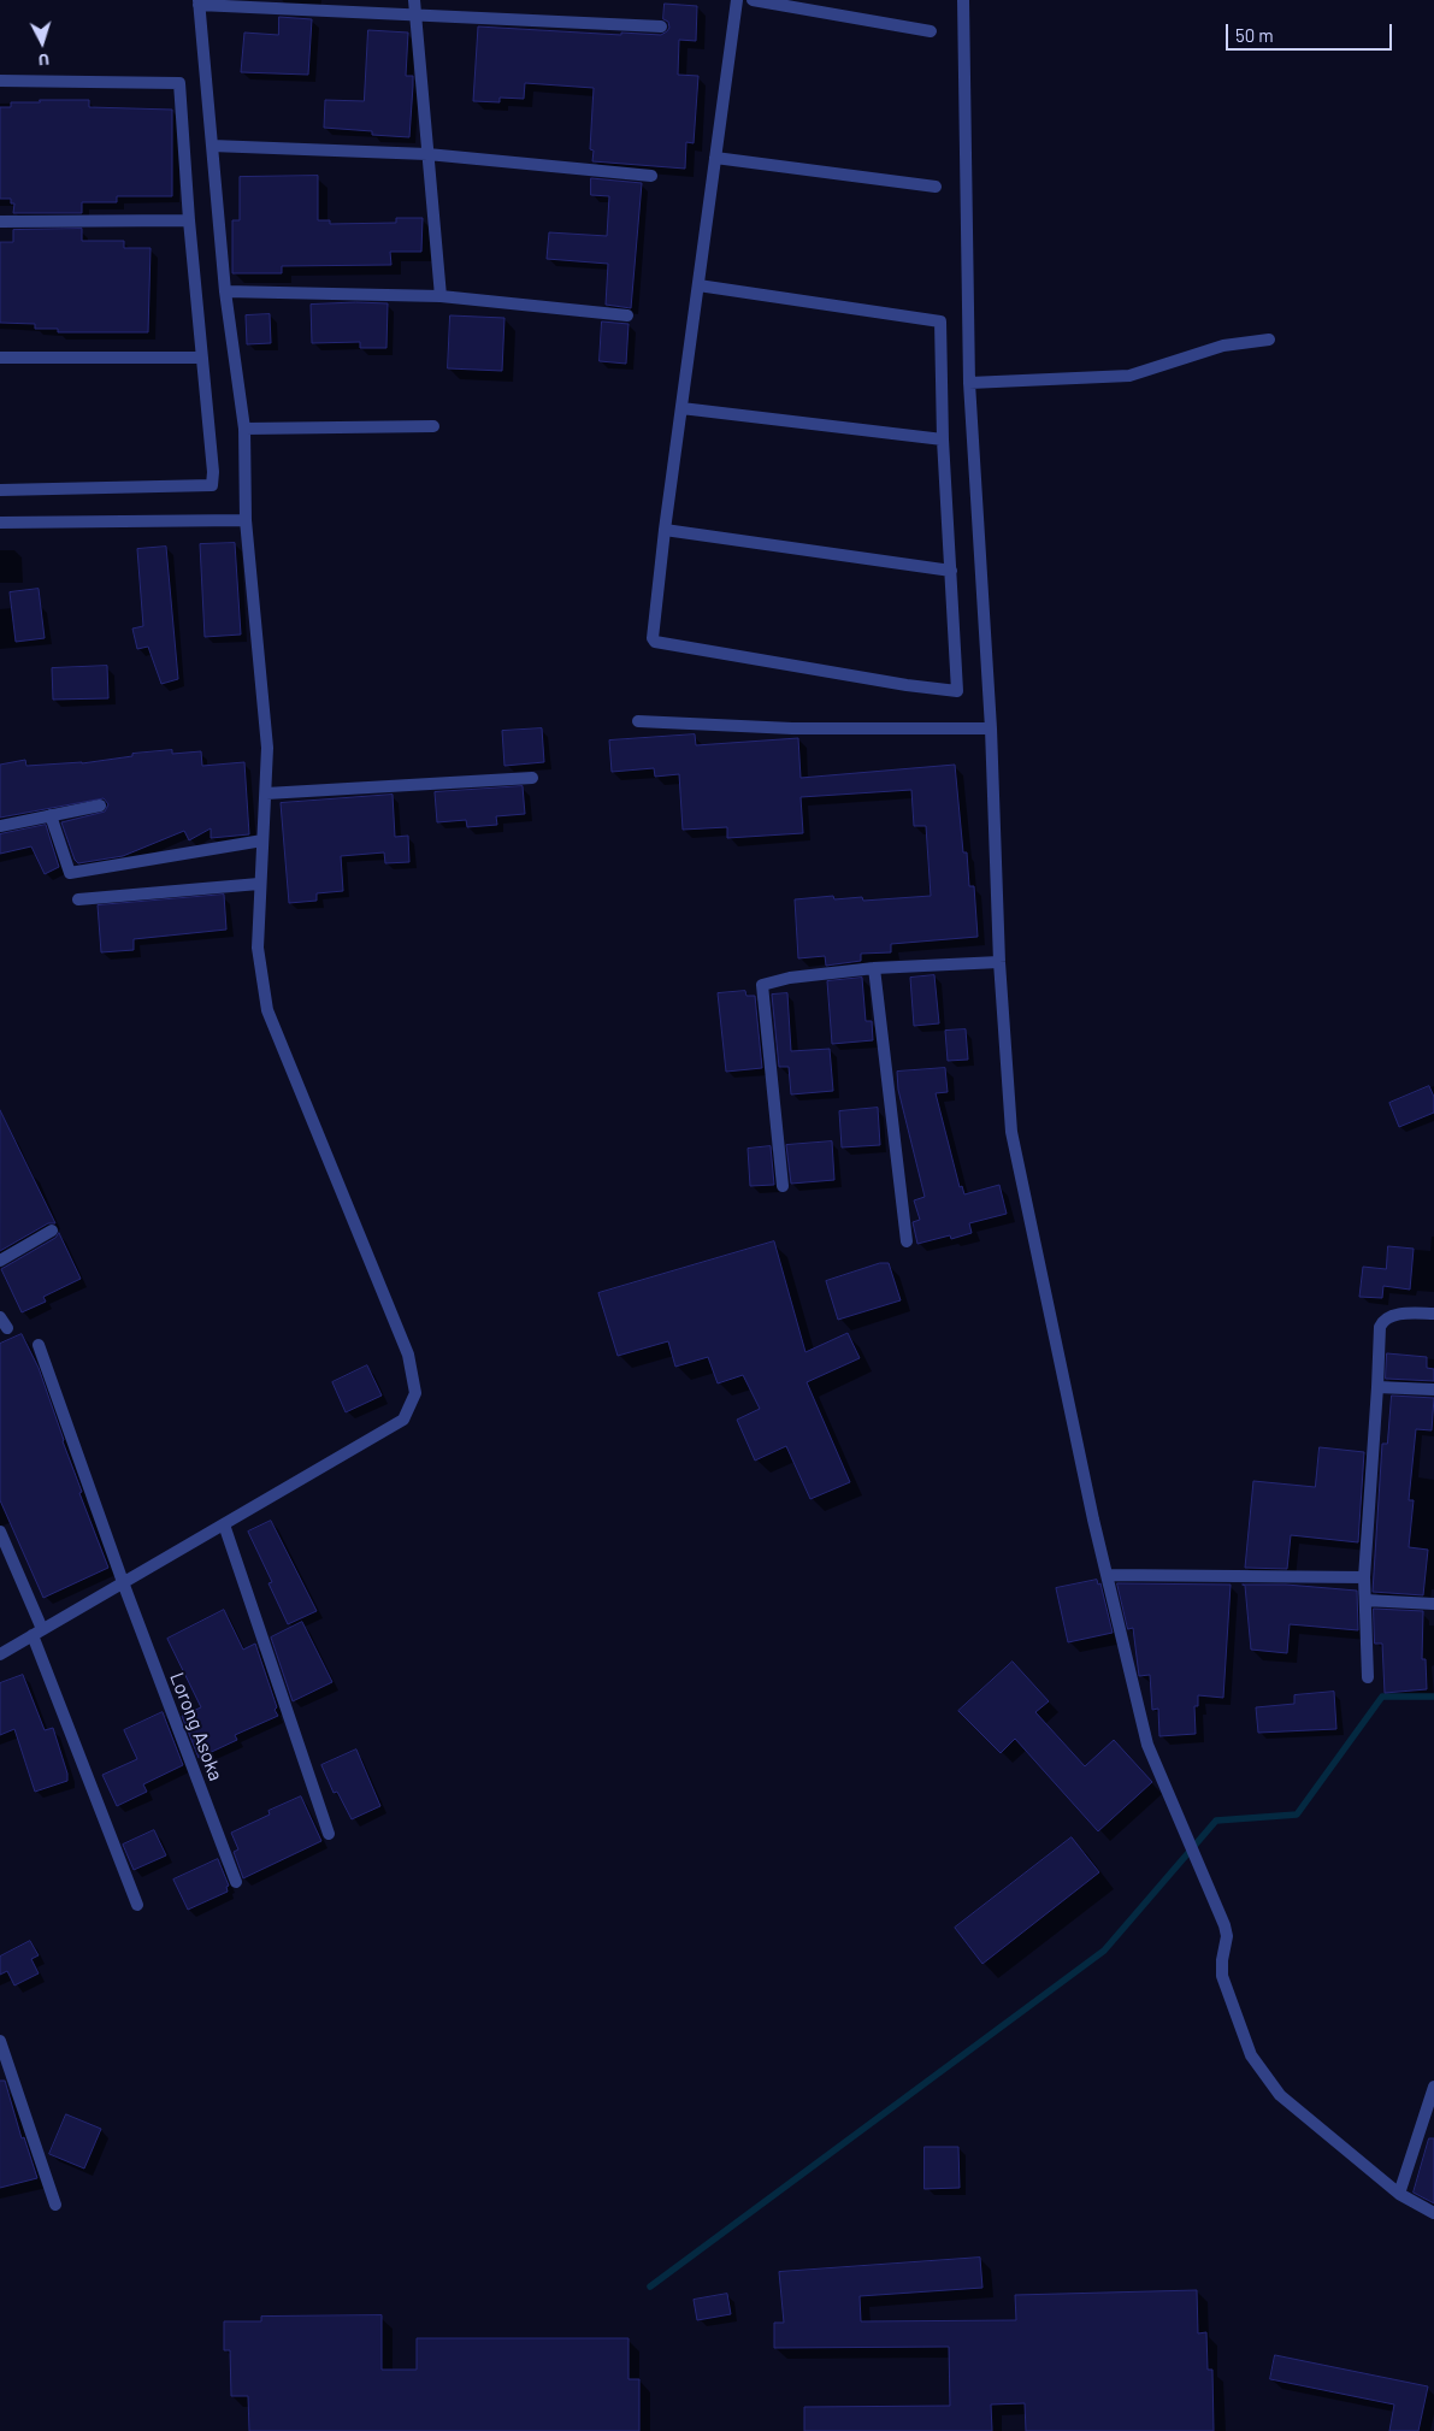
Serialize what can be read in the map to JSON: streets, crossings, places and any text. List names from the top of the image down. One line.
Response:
{"streets":{"street":["Lorong Asoka"]},"scale_bar":"50 m","north":"bottom"}
